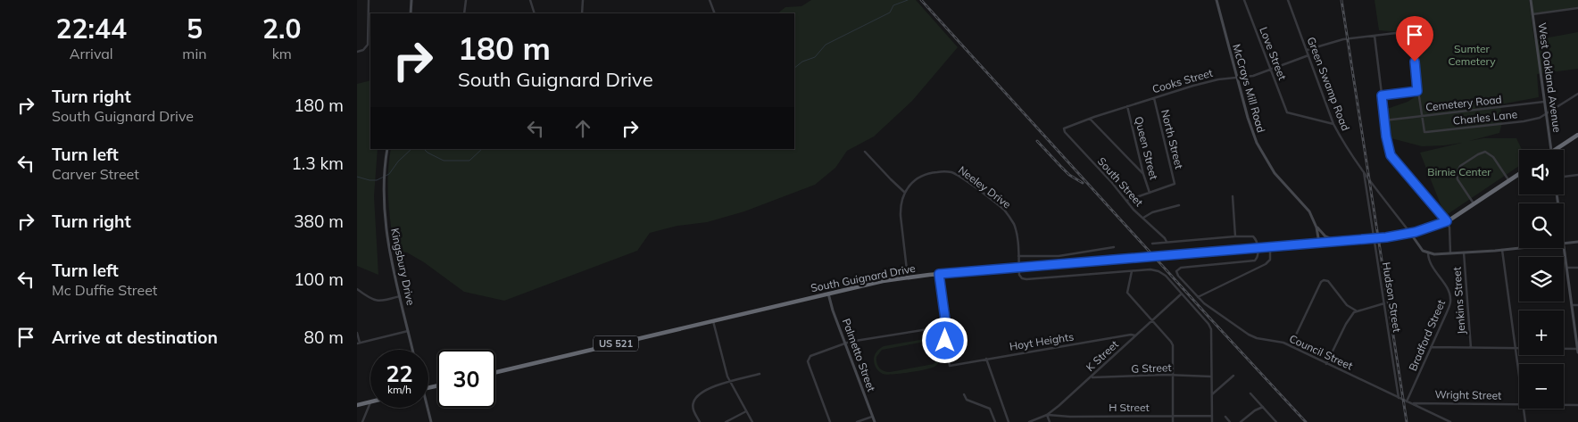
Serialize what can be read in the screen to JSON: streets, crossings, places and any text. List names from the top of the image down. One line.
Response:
{"streets":{"highway":["South Guignard Drive","US 521"],"street":["Love Street","West Oakland Avenue","Cooks Street","Green Swamp Road","McCrays Mill Road","Cemetery Road","Charles Lane","North Street","Queen Street","South Street","Neeley Drive","Kingsbury Drive","Hudson Street","Jenkins Street","Bradford Street","Hoyt Heights","Council Street","Palmetto Street","K Street","G Street","Wright Street","H Street"]},"crossings":[["Love Street","Cooks Street"],["Love Street","Green Swamp Road"],["West Oakland Avenue","Cemetery Road"],["West Oakland Avenue","Charles Lane"],["Cooks Street","Green Swamp Road"],["Cooks Street","McCrays Mill Road"],["Cooks Street","North Street"],["Cooks Street","Queen Street"],["Cooks Street","South Street"],["Green Swamp Road","South Guignard Drive"],["Green Swamp Road","Hudson Street"],["Green Swamp Road","Bradford Street"],["McCrays Mill Road","South Guignard Drive"],["Cemetery Road","Charles Lane"],["North Street","Queen Street"],["Neeley Drive","South Guignard Drive"],["South Guignard Drive","Hudson Street"],["South Guignard Drive","Bradford Street"],["South Guignard Drive","Council Street"],["South Guignard Drive","Palmetto Street"],["Hudson Street","Council Street"],["Bradford Street","Council Street"],["Hoyt Heights","K Street"],["Council Street","Wright Street"],["K Street","G Street"],["K Street","H Street"]],"parks":["Sumter Cemetery","Birnie Center"],"page":{"eta":["22:44","Arrival","5","min","2.0","km"],"turn":["180 m","South Guignard Drive"],"list":[{"name":"Turn right","note":"South Guignard Drive","value":"180 m"},{"name":"Turn left","note":"Carver Street","value":"1.3 km"},{"name":"Turn right","value":"380 m"},{"name":"Turn left","note":"Mc Duffie Street","value":"100 m"},{"name":"Arrive at destination","value":"80 m"}],"map_buttons":["+","−"],"speed":"22 km/h","limit":"30"}}
